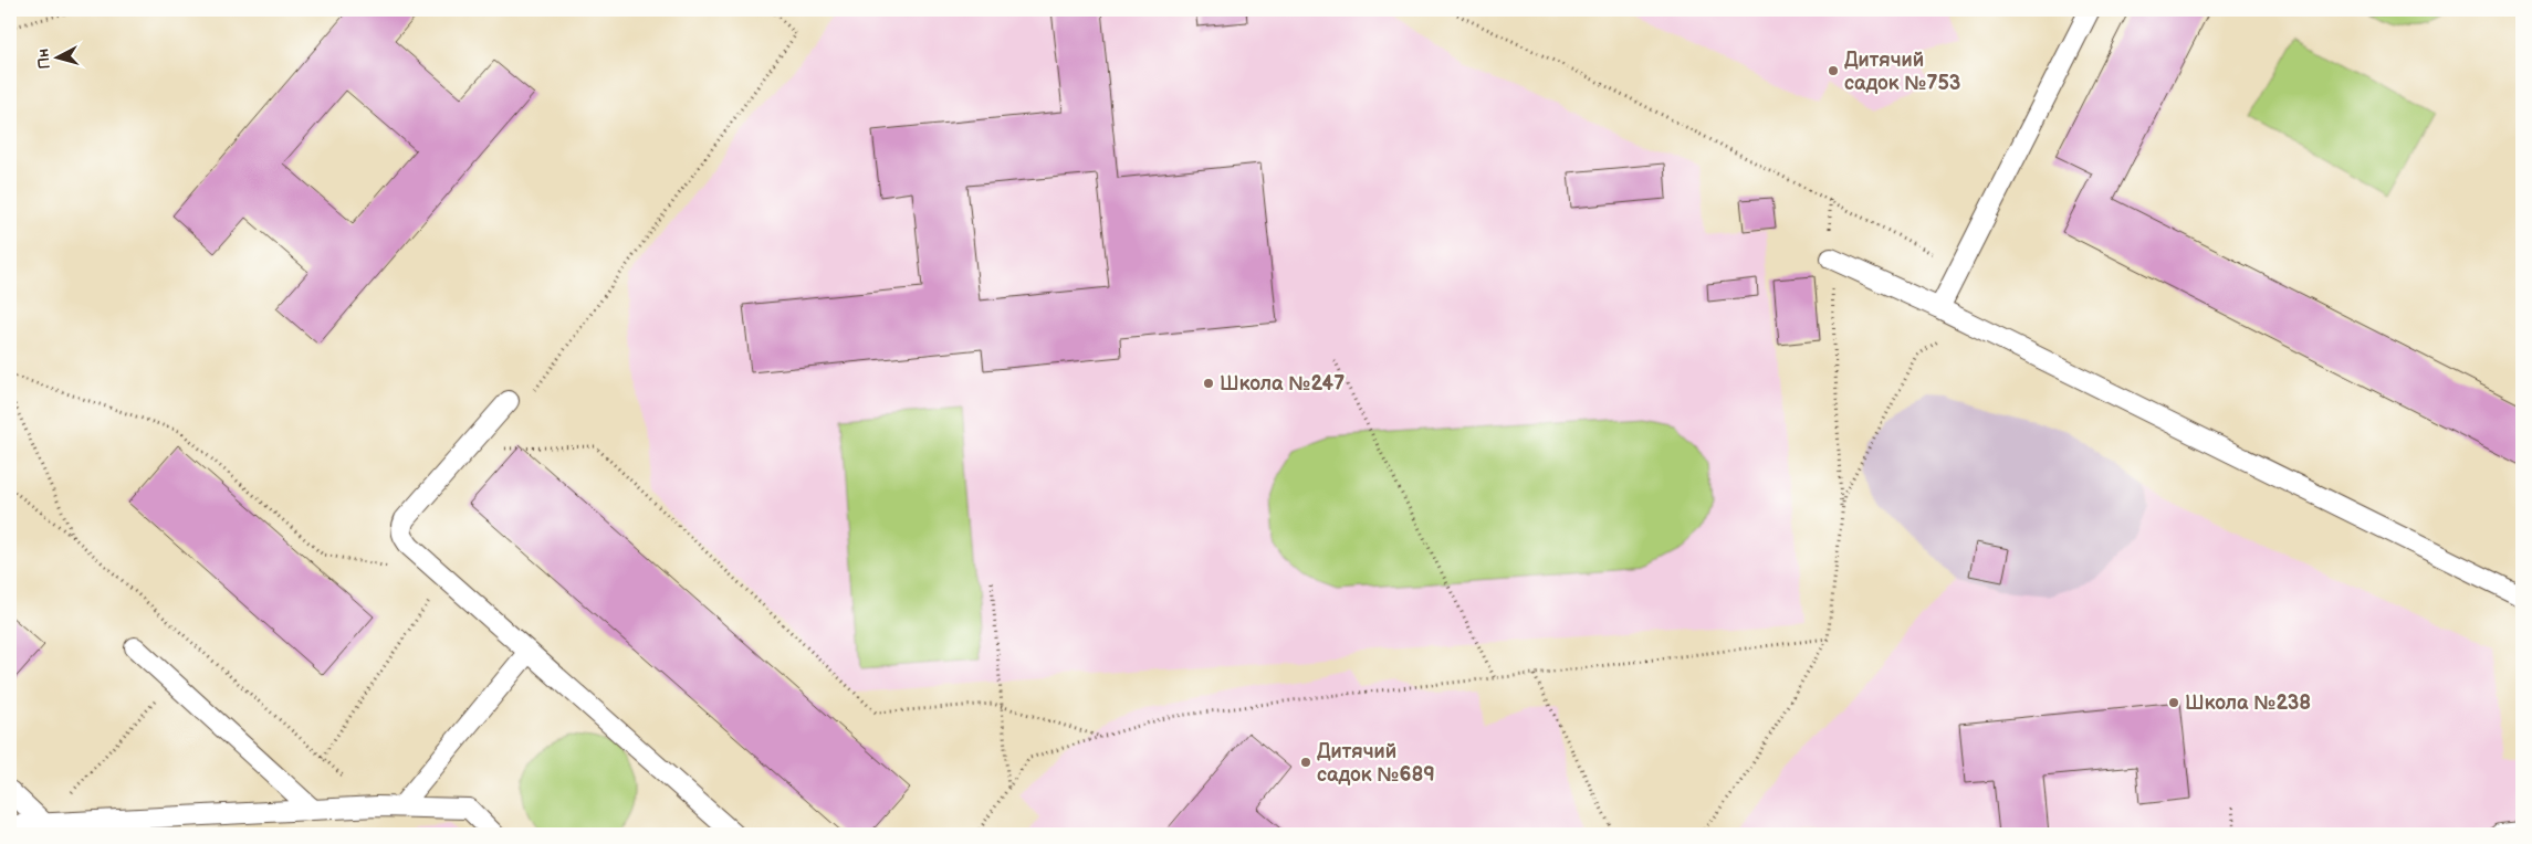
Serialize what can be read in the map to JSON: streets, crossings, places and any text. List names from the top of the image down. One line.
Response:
{"places":["Дитячий садок №753","Школа №247","Школа №238","Дитячий садок №689"],"north":"left"}
